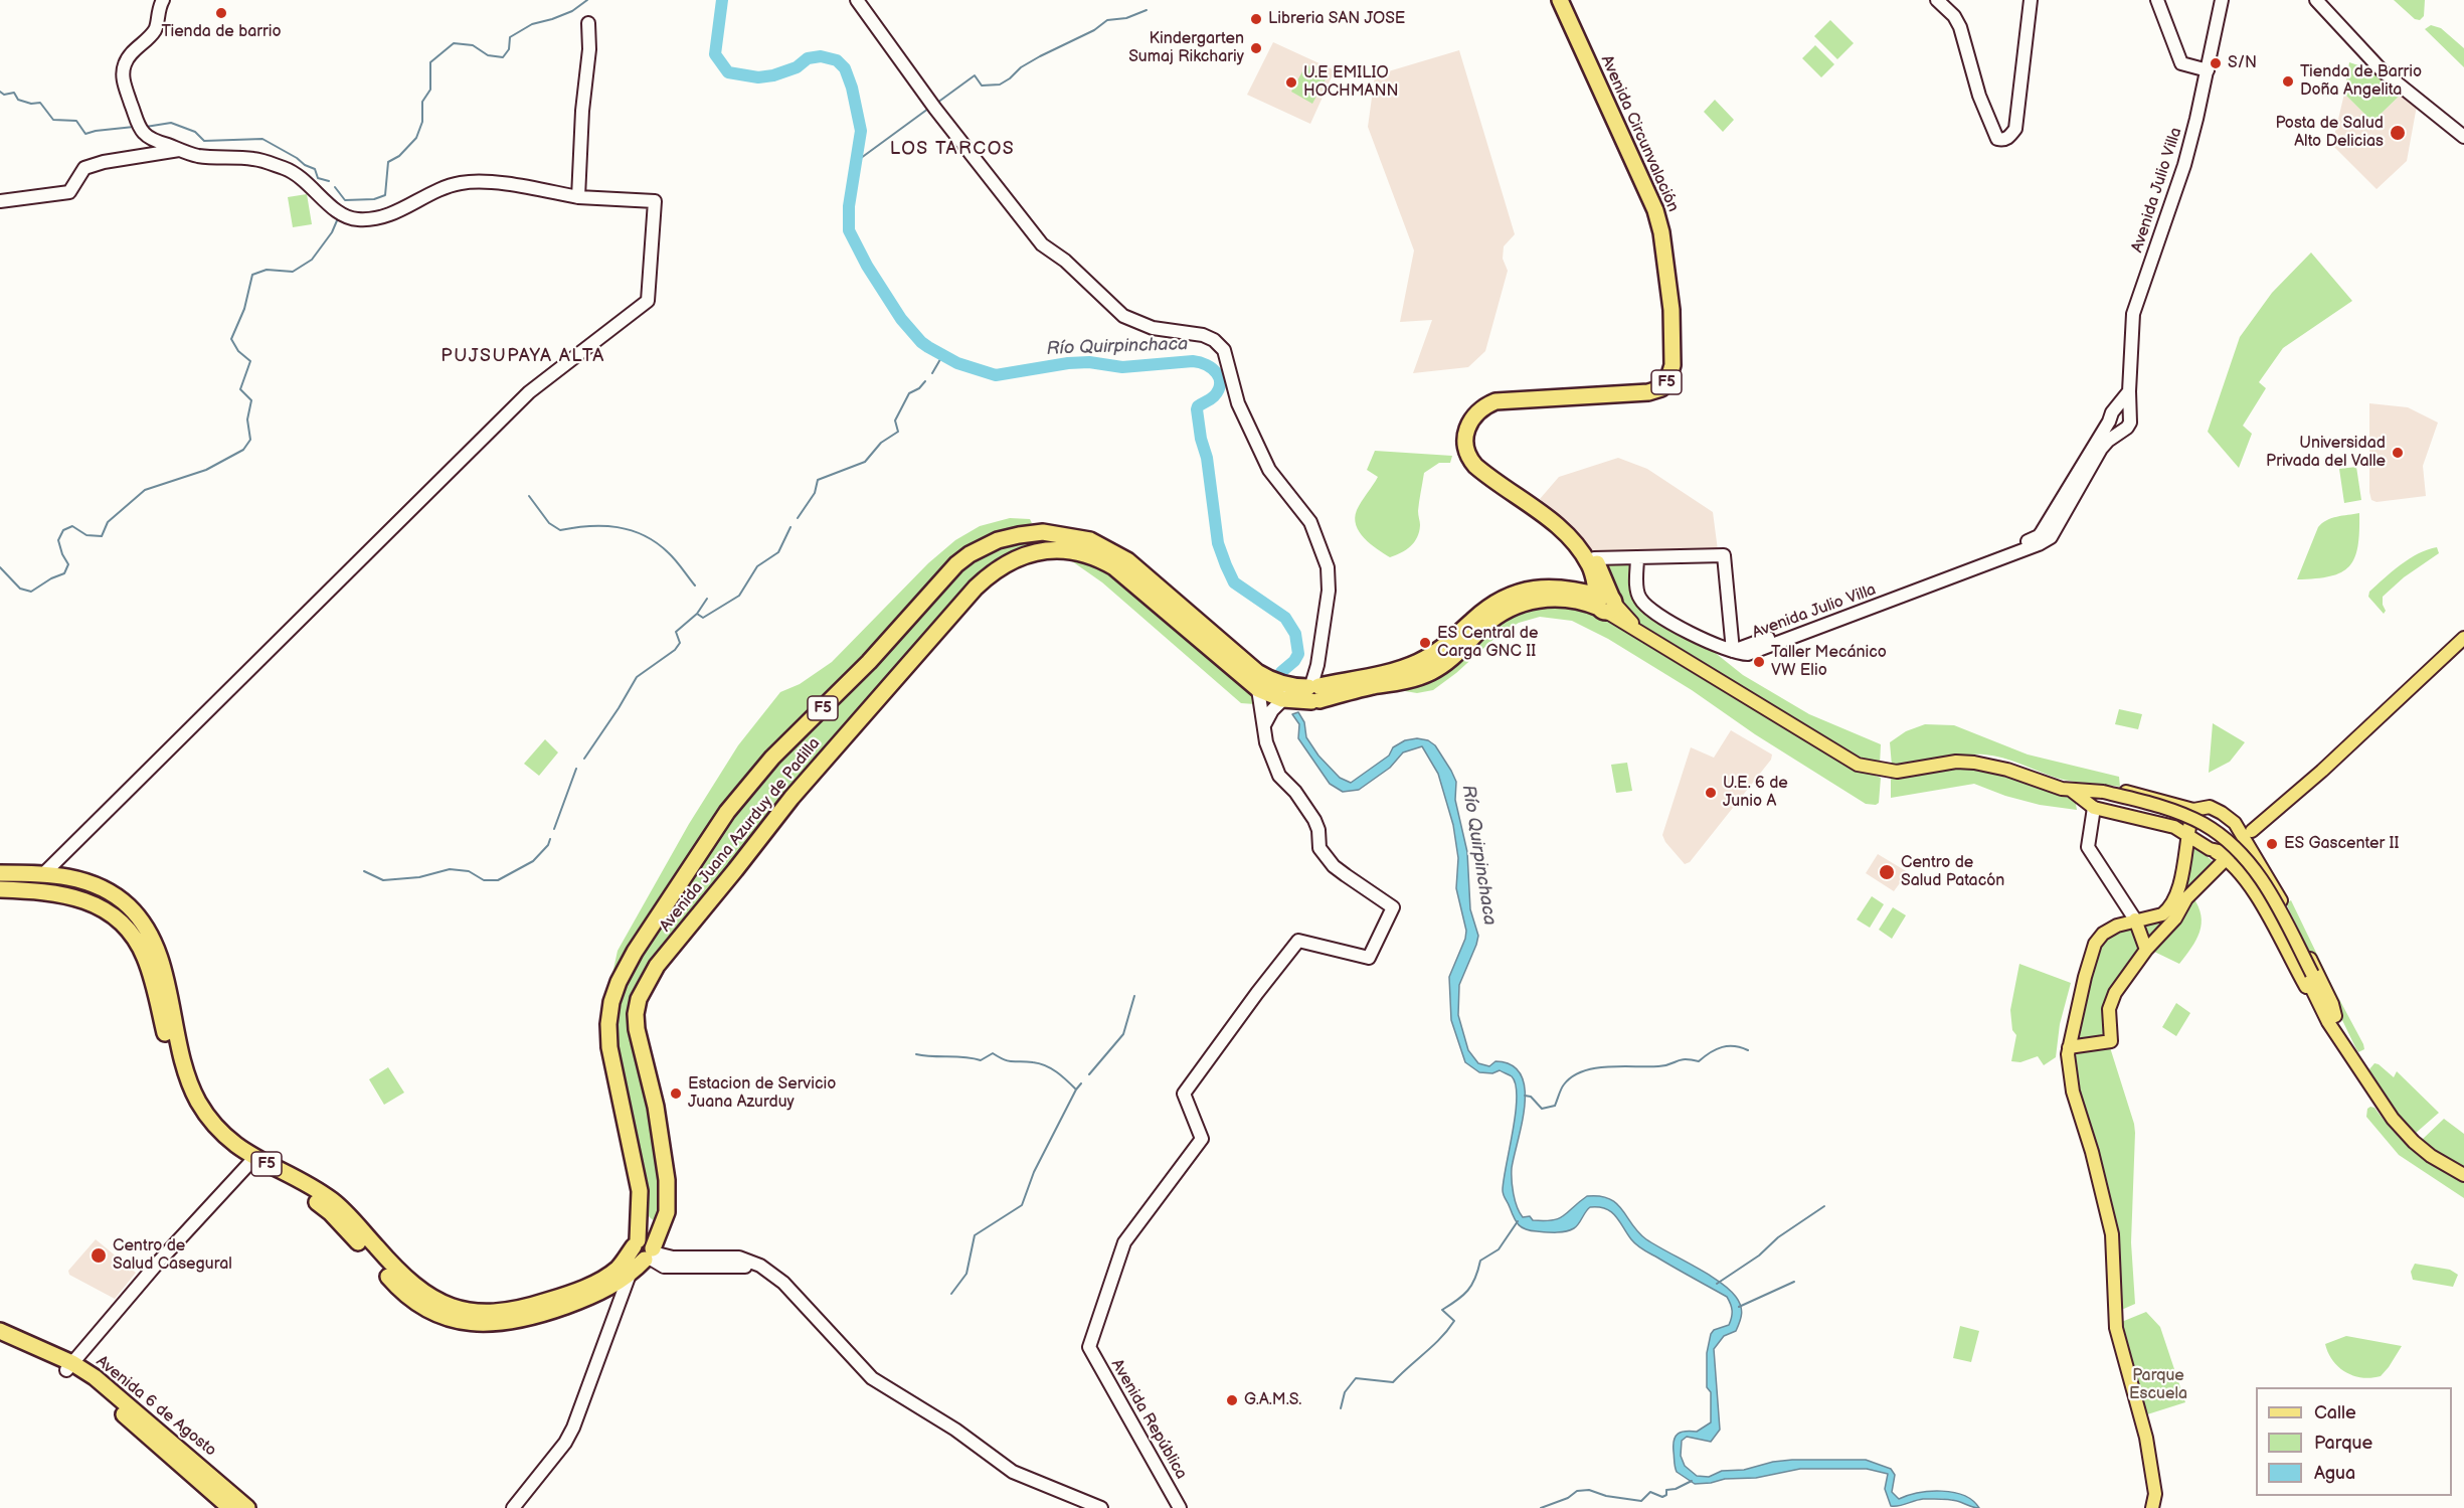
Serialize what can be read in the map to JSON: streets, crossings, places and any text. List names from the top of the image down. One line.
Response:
{"streets":{"highway":["Avenida Circunvalación","F5","Avenida Juana Azurduy de Padilla","Avenida 6 de Agosto"],"street":["Avenida Julio Villa","Avenida República"]},"crossings":[["Avenida Circunvalación","Avenida Juana Azurduy de Padilla"]],"districts":["LOS TARCOS","PUJSUPAYA ALTA"],"water":["Río Quirpinchaca"],"parks":["Parque Escuela"],"places":["Tienda de barrio","Libreria SAN JOSE","Kindergarten Sumaj Rikchariy","S/N","Tienda de Barrio Doña Angelita","U.E EMILIO HOCHMANN","Posta de Salud Alto Delicias","Universidad Privada del Valle","ES Central de Carga GNC II","Taller Mecánico VW Elio","U.E. 6 de Junio A","ES Gascenter II","Centro de Salud Patacón","Estacion de Servicio Juana Azurduy","Centro de Salud Casegural","G.A.M.S."],"legend":["Calle","Parque","Agua"]}
